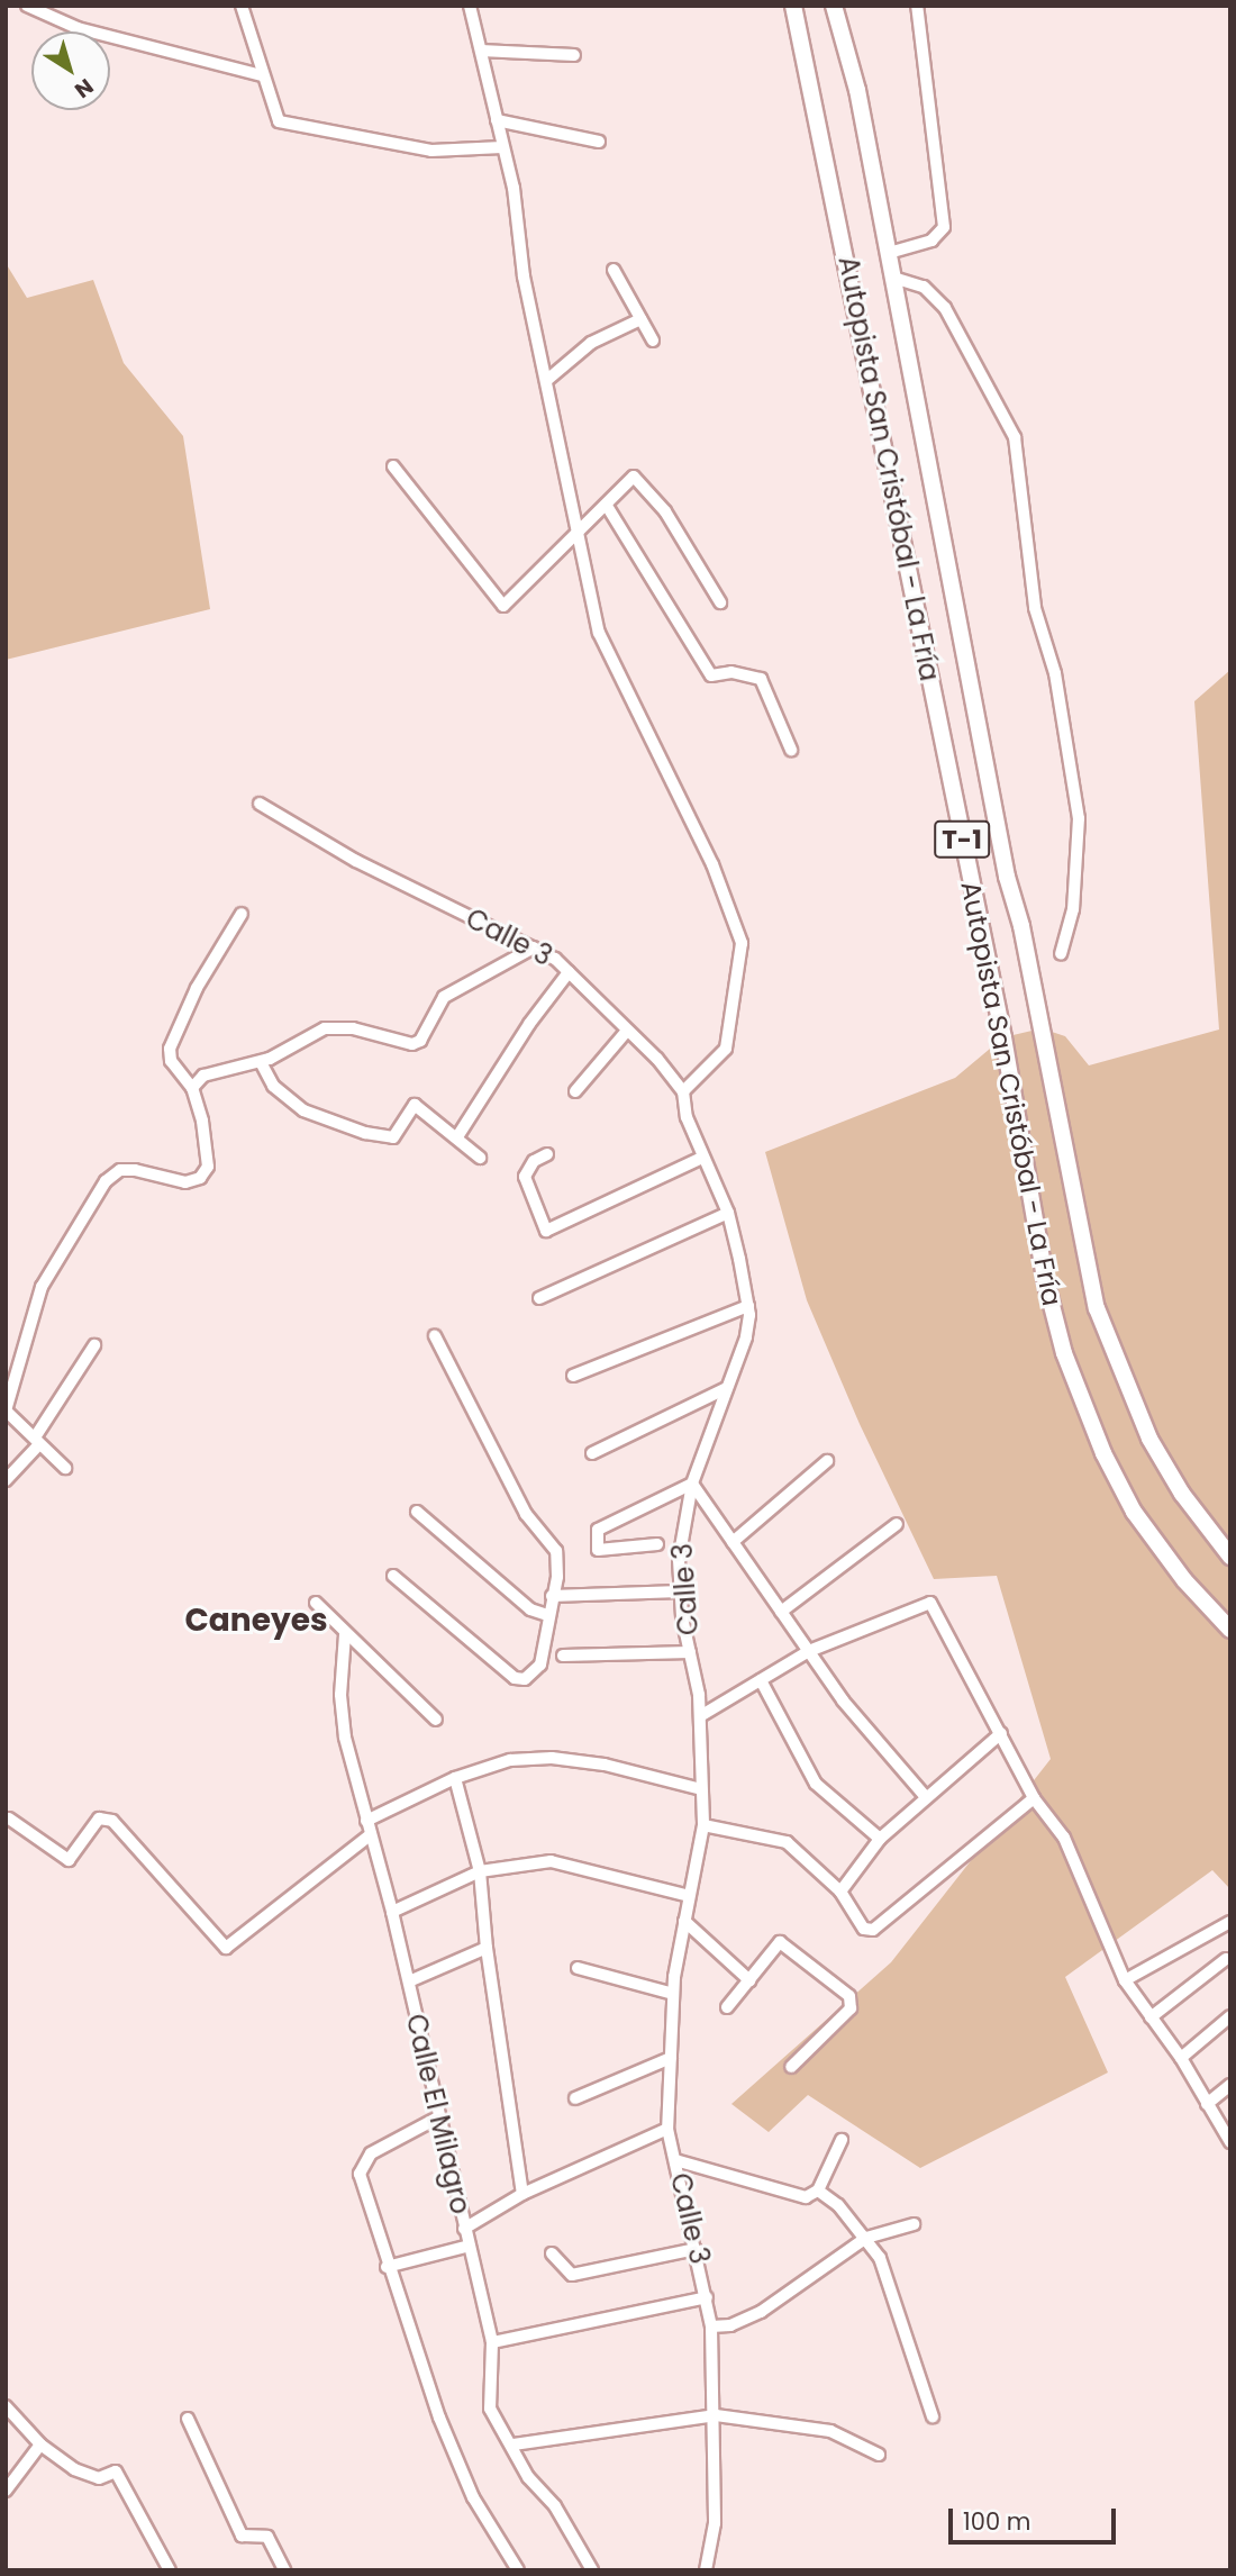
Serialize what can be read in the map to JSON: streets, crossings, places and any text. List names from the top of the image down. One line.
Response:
{"streets":{"highway":["Autopista San Cristóbal - La Fría","T-1"],"street":["Calle 3","Calle El Milagro"]},"districts":["Caneyes"],"scale_bar":"100 m","north":"bottom right"}
